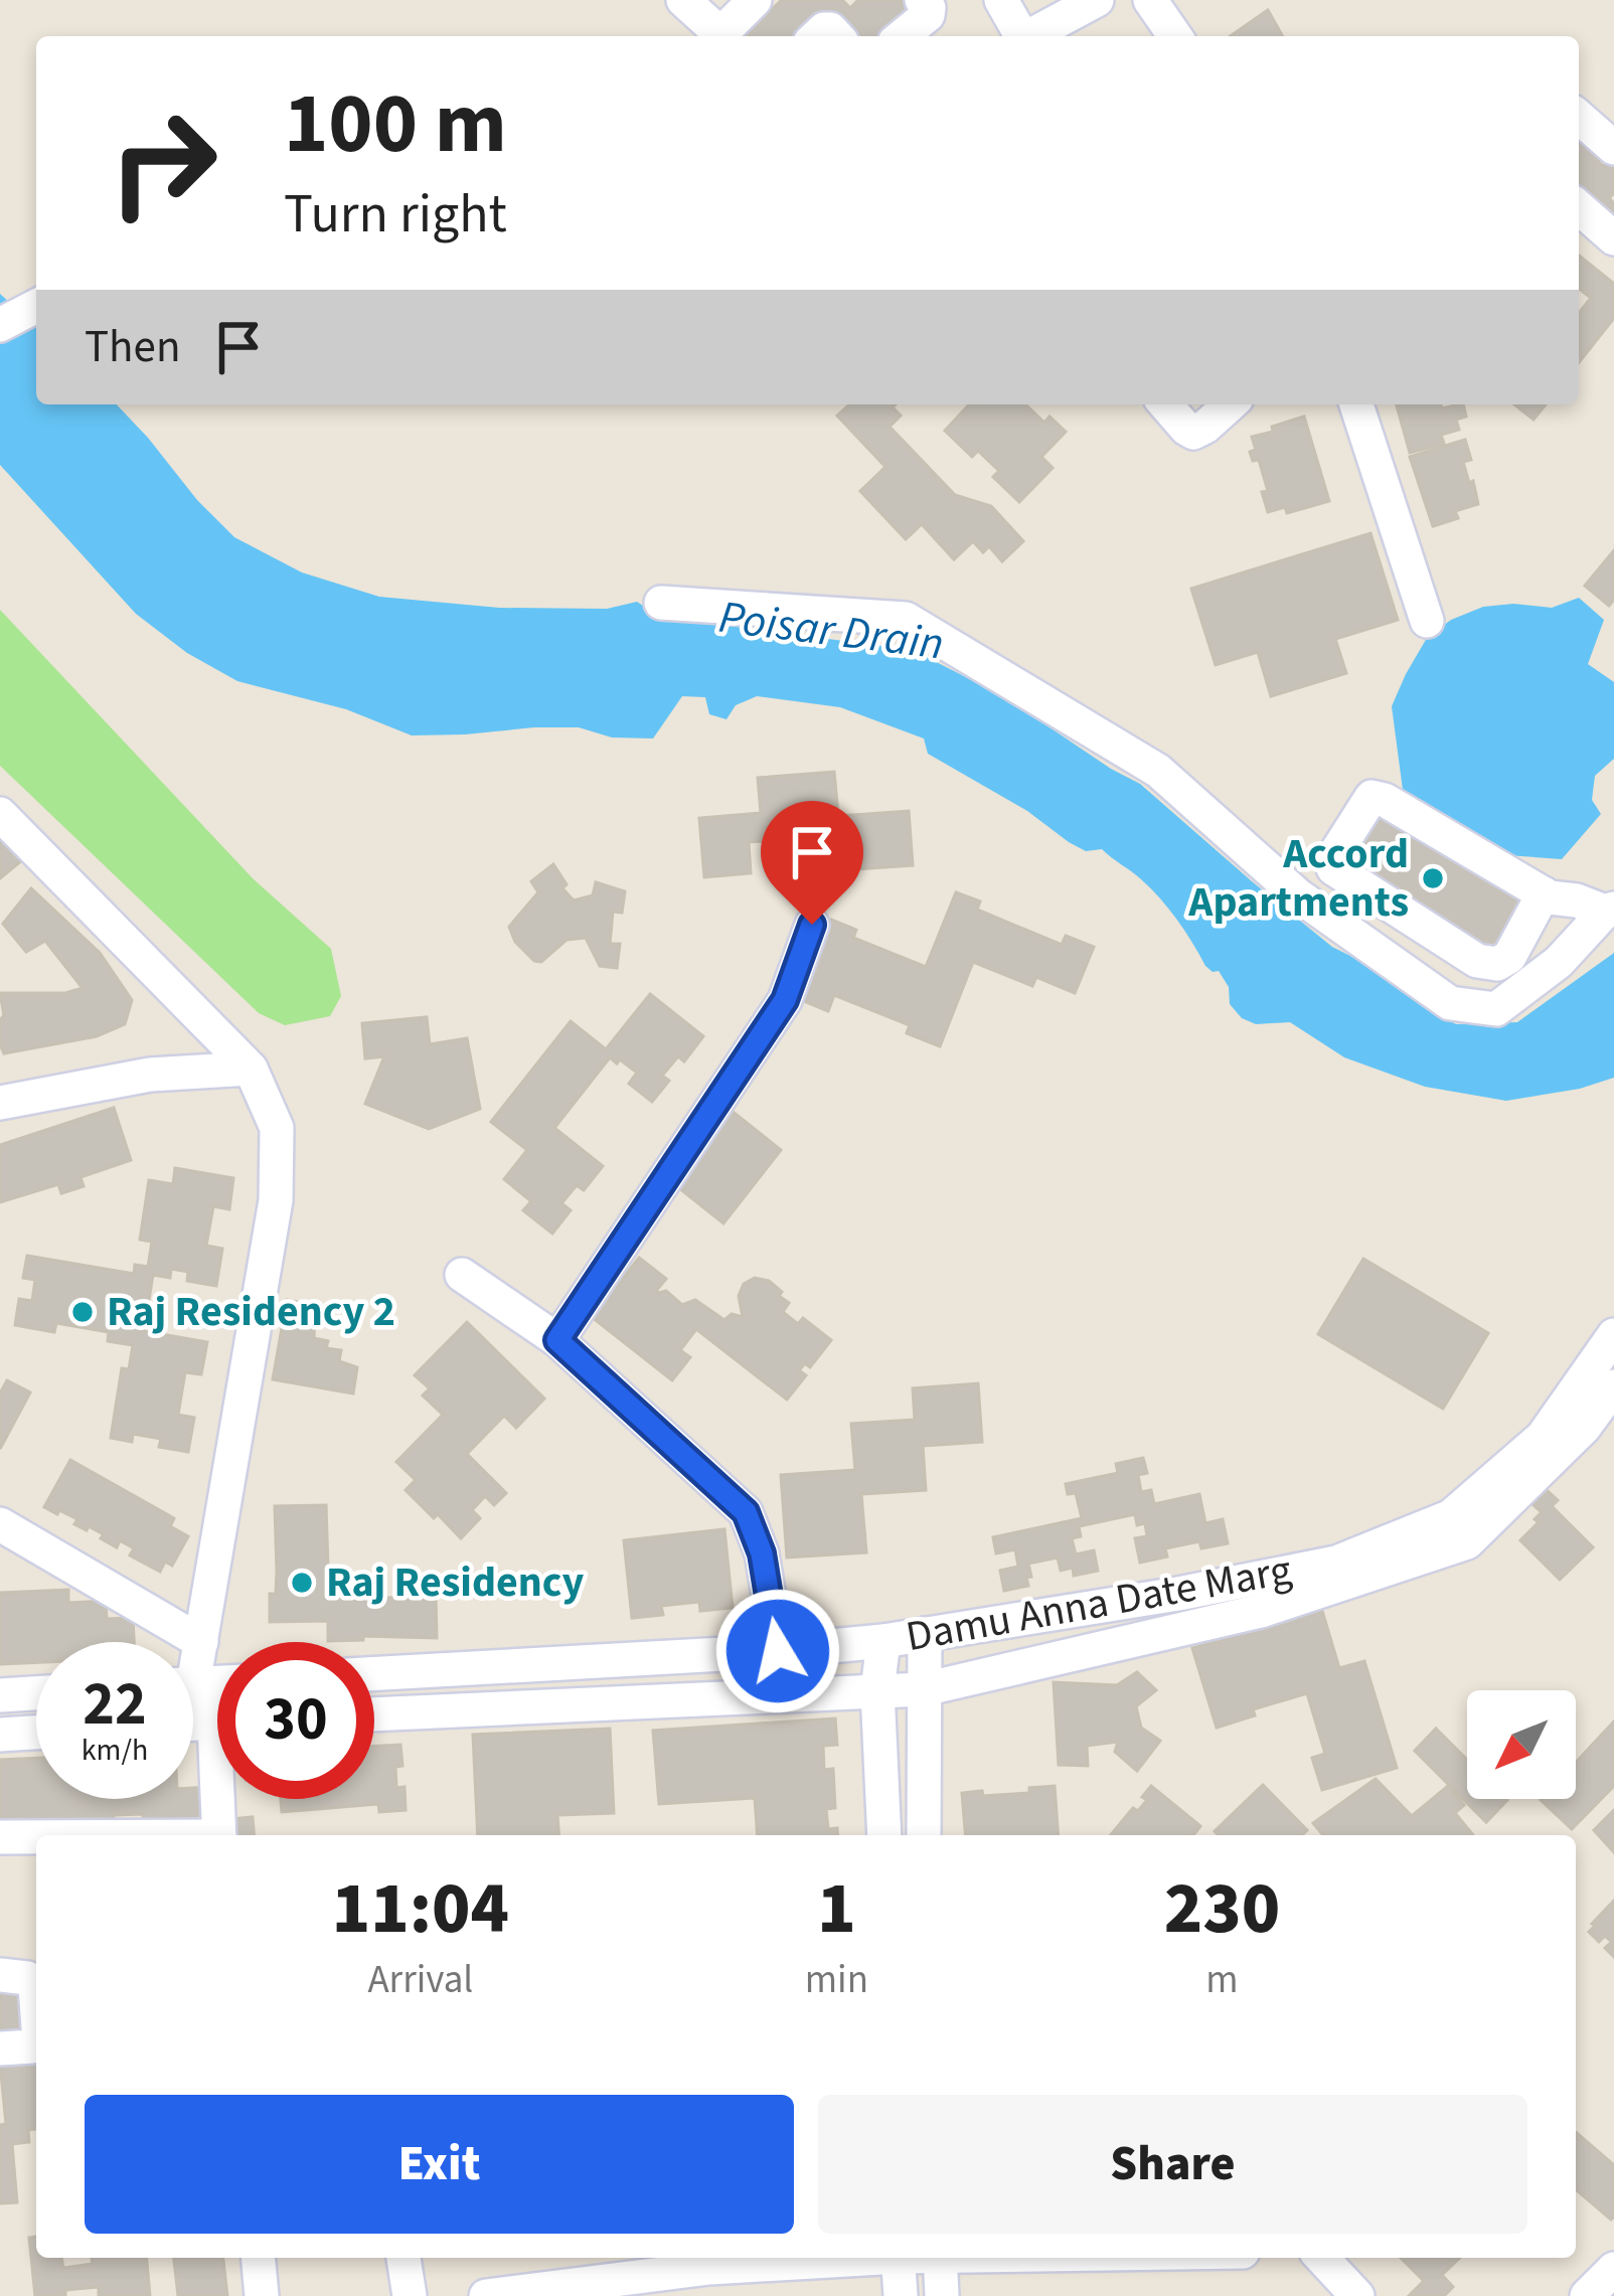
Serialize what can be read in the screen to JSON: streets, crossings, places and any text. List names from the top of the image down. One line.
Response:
{"streets":{"street":["Damu Anna Date Marg"]},"water":["Poisar Drain"],"places":["Accord Apartments","Raj Residency 2","Raj Residency"],"north":"bottom left","page":{"turn":["100 m","Turn right"],"then":"Then","speed":"22 km/h","limit":"30","eta":["11:04","Arrival","1","min","230","m"],"buttons":["Exit","Share"]}}
